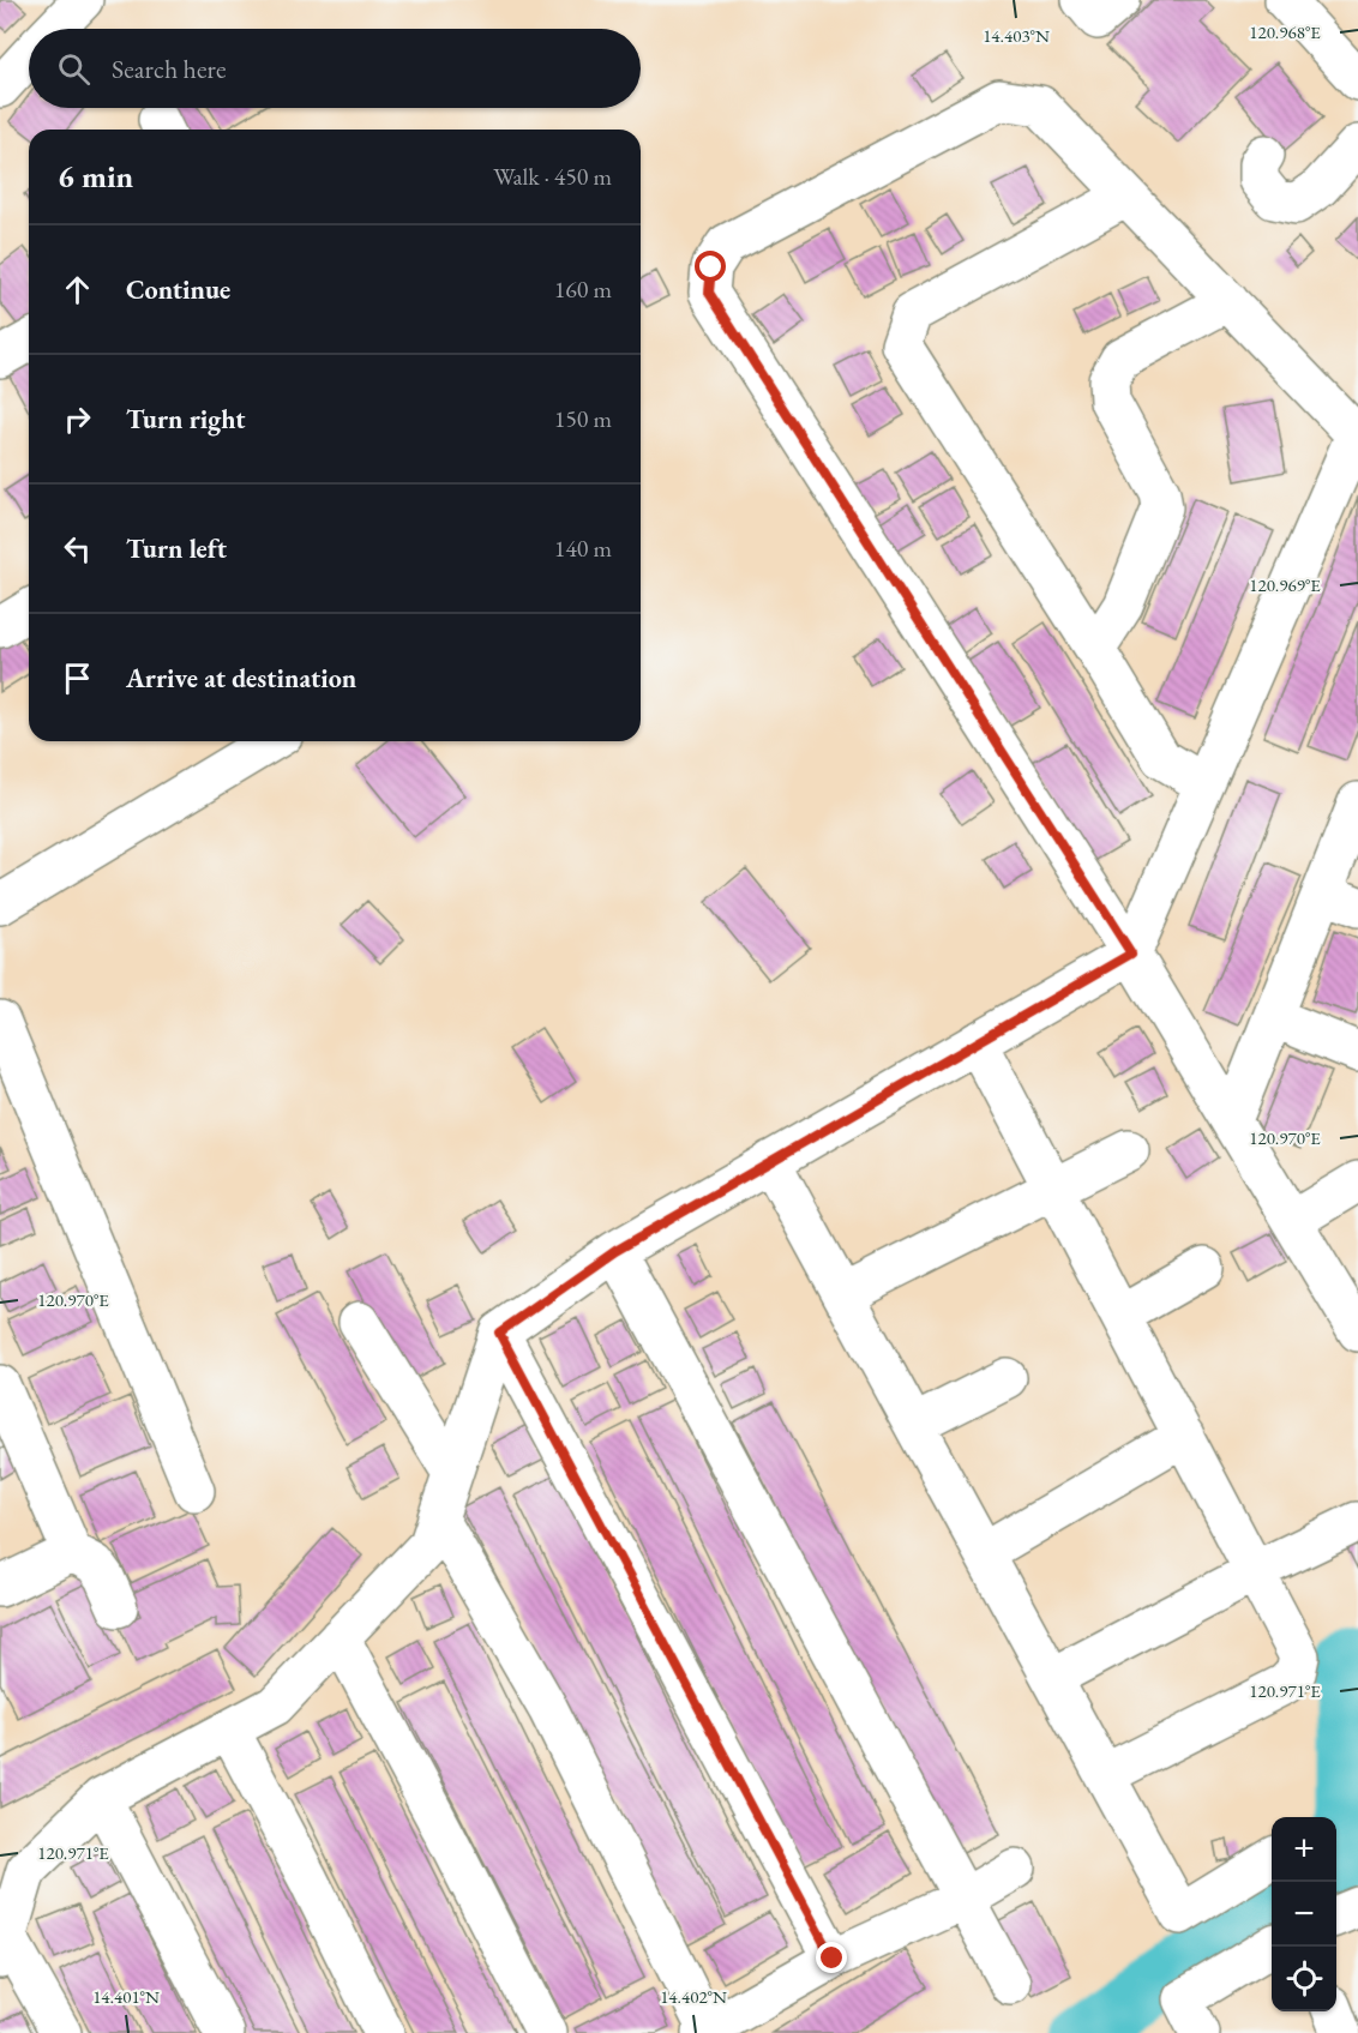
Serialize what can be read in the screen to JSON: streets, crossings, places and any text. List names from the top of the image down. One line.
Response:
{"page":{"search":"Search here","heading":["6 min","Walk · 450 m"],"list":[["Continue","160 m"],["Turn right","150 m"],["Turn left","140 m"],"Arrive at destination"],"map_buttons":["+","−"]},"coordinates":["120.968°E","14.403°N","120.969°E","120.970°E","120.971°E","14.401°N","14.402°N"]}
